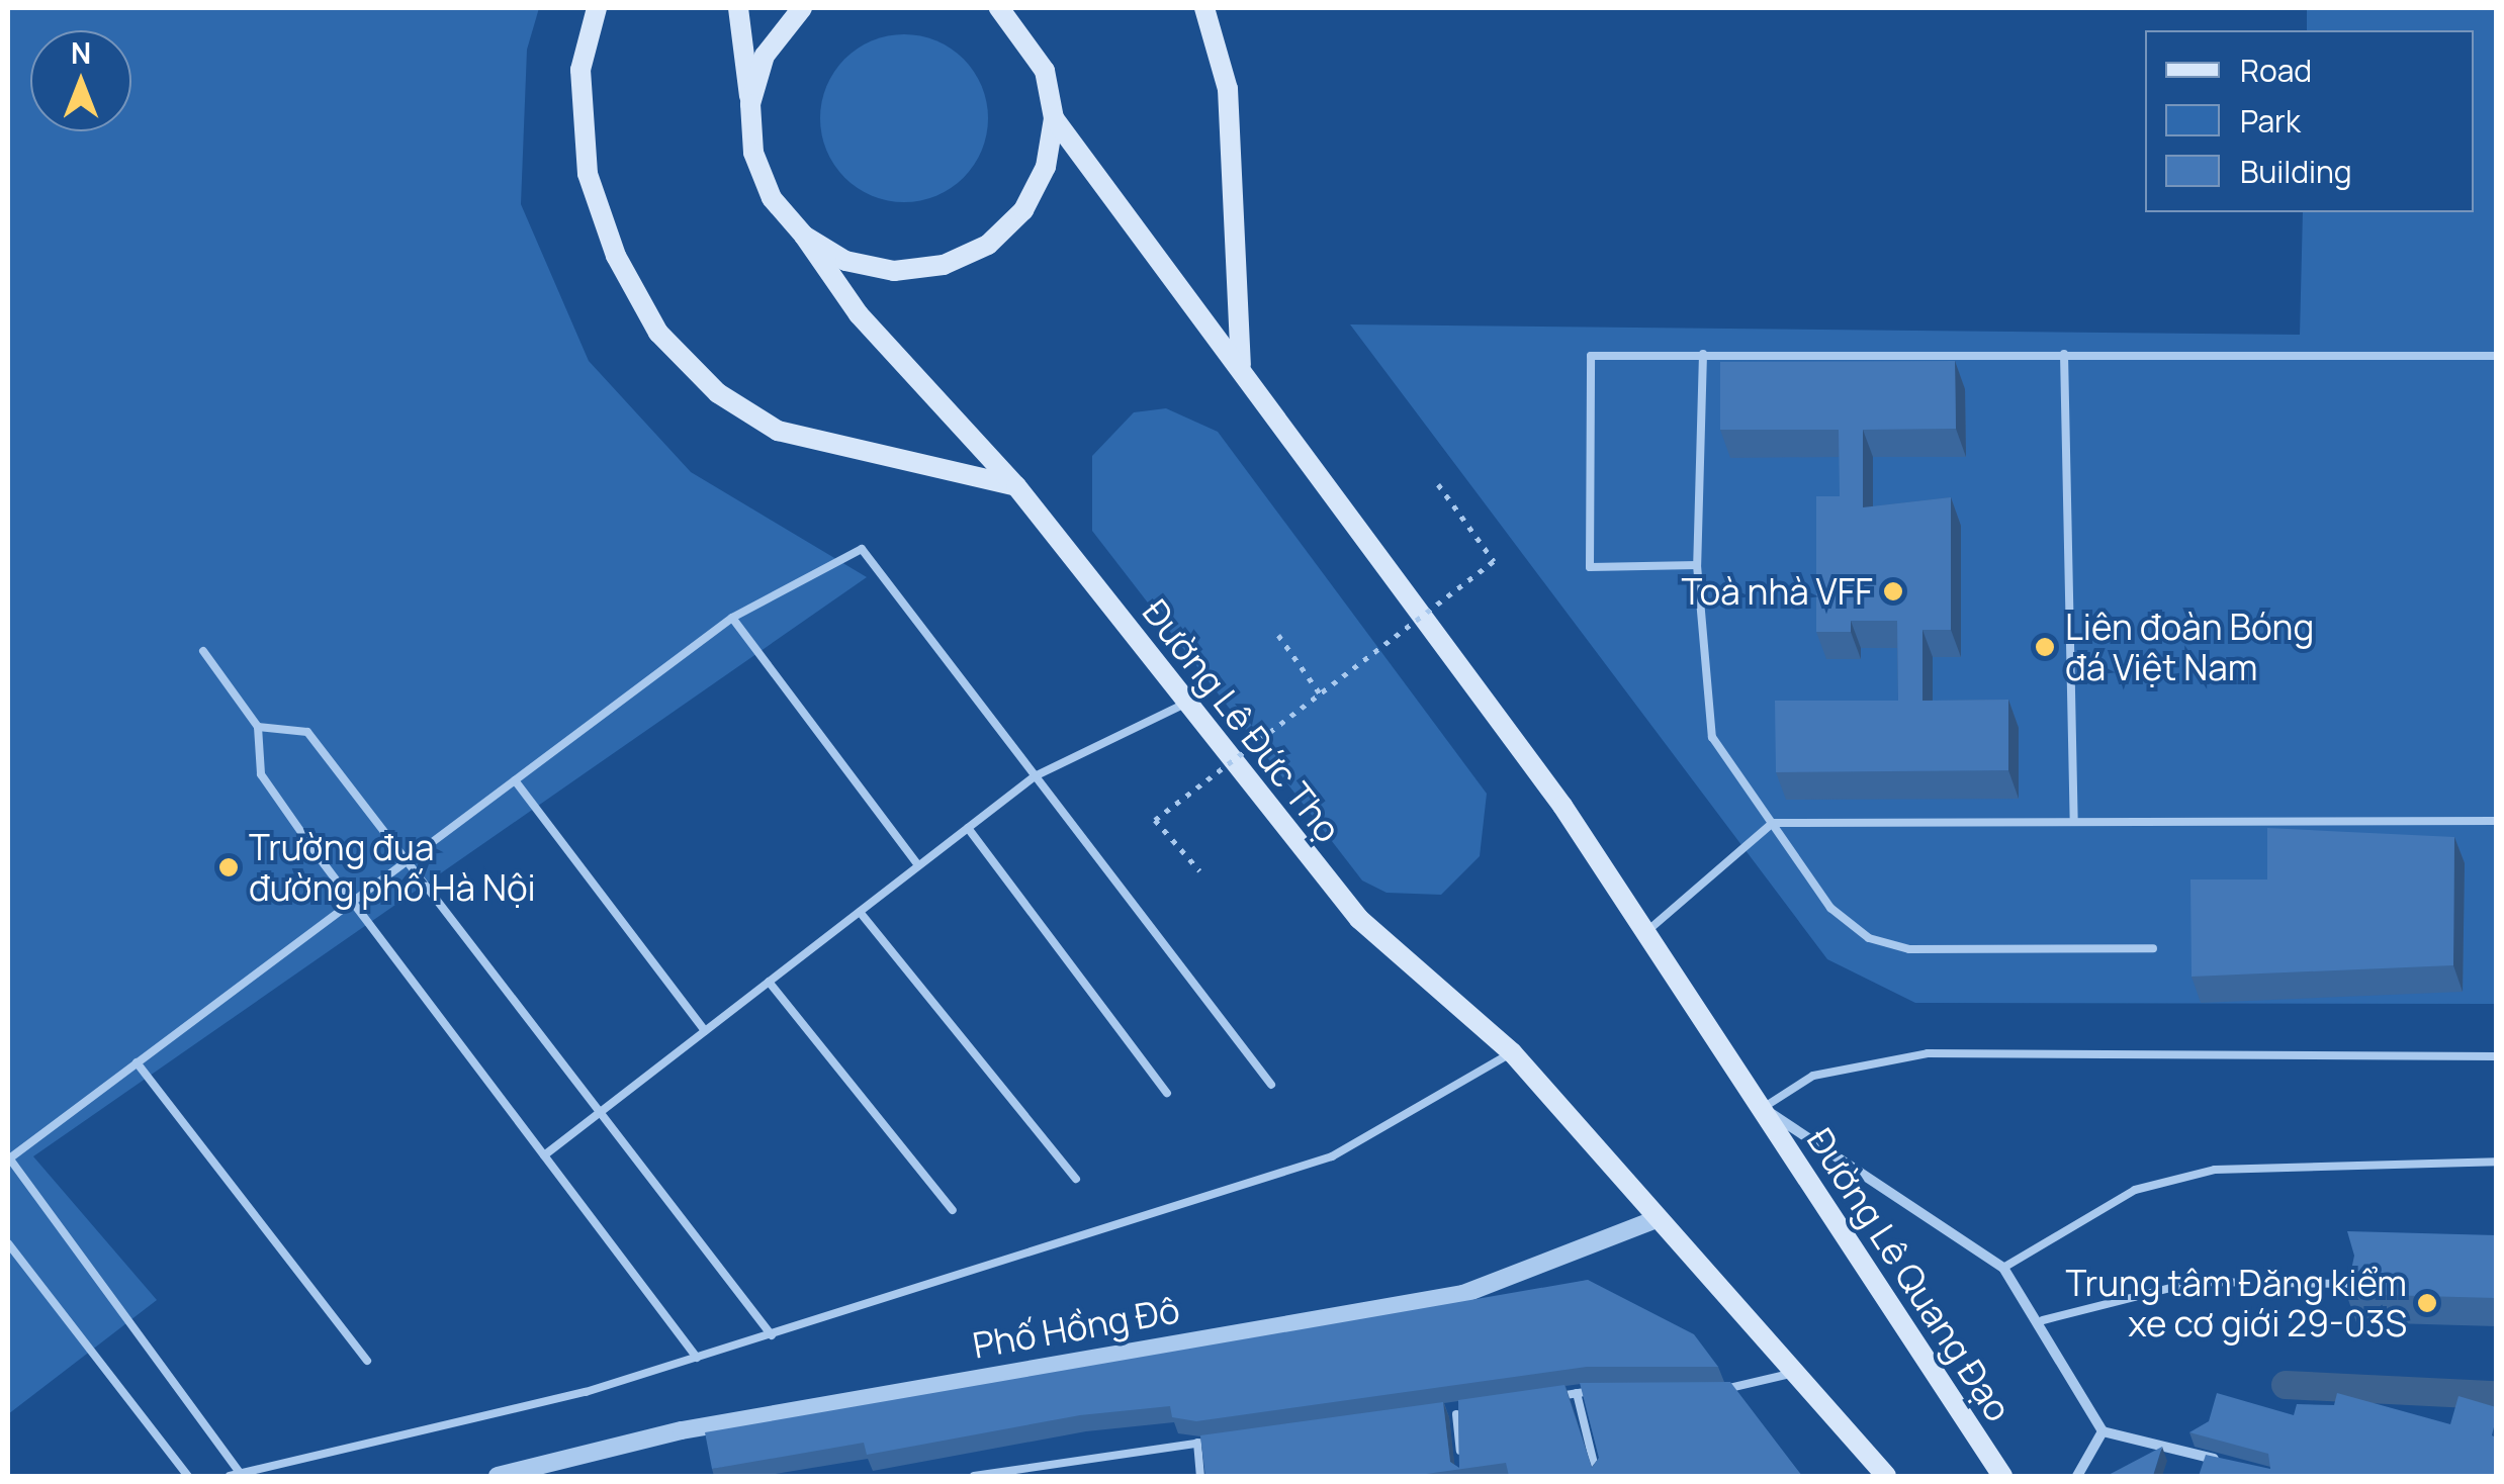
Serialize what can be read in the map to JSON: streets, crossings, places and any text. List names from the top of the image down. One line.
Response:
{"streets":{"main road":["Đường Lê Đức Thọ","Đường Lê Quang Đạo"],"street":["Phố Hồng Đô"]},"crossings":[["Đường Lê Đức Thọ","Phố Hồng Đô"]],"places":["Toà nhà VFF","Liên đoàn Bóng đá Việt Nam","Trường đua đường phố Hà Nội","Trung tâm Đăng kiểm xe cơ giới 29-03S"],"legend":["Road","Park","Building"],"north":"top"}
